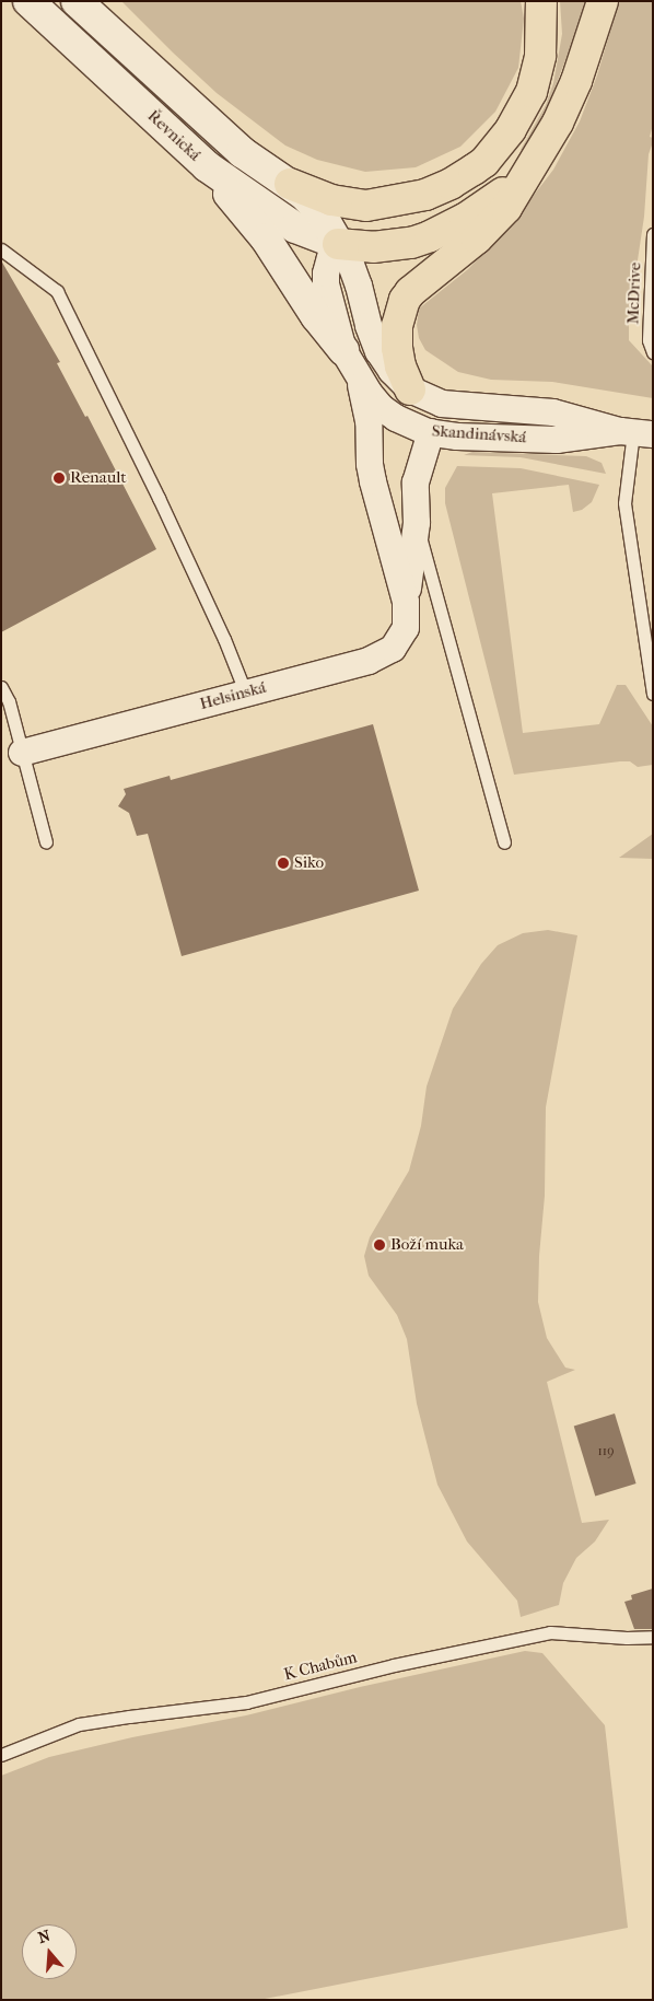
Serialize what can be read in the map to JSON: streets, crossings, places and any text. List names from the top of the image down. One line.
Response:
{"streets":{"main road":["Řevnická"],"street":["Skandinávská","Helsinská"],"lane":["McDrive","K Chabům"]},"crossings":[["Řevnická","Skandinávská"],["Skandinávská","Helsinská"]],"places":["Renault","Siko","Boží muka"],"house_numbers":["119"],"north":"top"}
